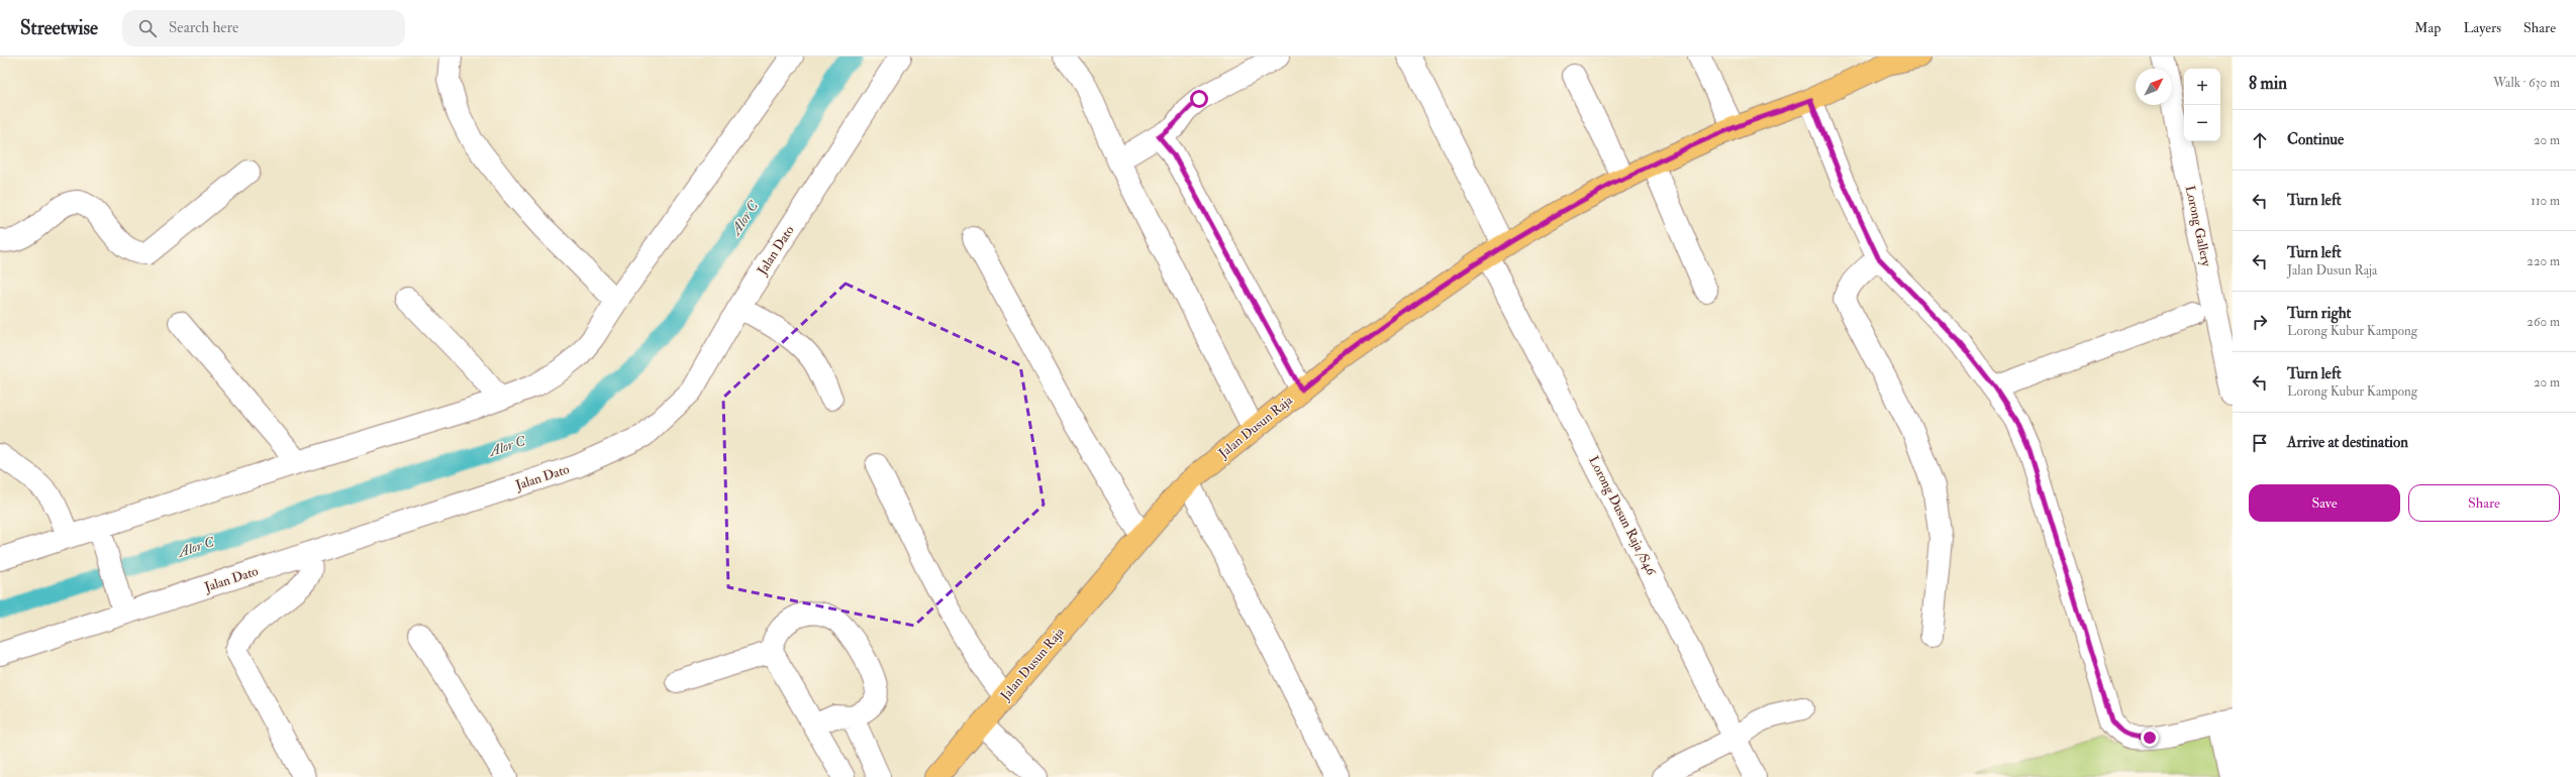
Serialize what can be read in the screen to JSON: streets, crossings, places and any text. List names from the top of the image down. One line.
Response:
{"streets":{"main road":["Jalan Dusun Raja"],"street":["Lorong Gallery","Jalan Dato","Lorong Dusun Raja /S46"]},"crossings":[["Jalan Dusun Raja","Lorong Dusun Raja /S46"]],"water":["Alor C"],"north":"top right","page":{"header":"Streetwise","search":"Search here","nav":["Map","Layers","Share"],"heading":["8 min","Walk · 630 m"],"map_buttons":["+","−"],"list":[["Continue","20 m"],["Turn left","110 m"],["Turn left","Jalan Dusun Raja","220 m"],["Turn right","Lorong Kubur Kampong","260 m"],["Turn left","Lorong Kubur Kampong","20 m"],"Arrive at destination"],"buttons":["Save","Share"]}}
